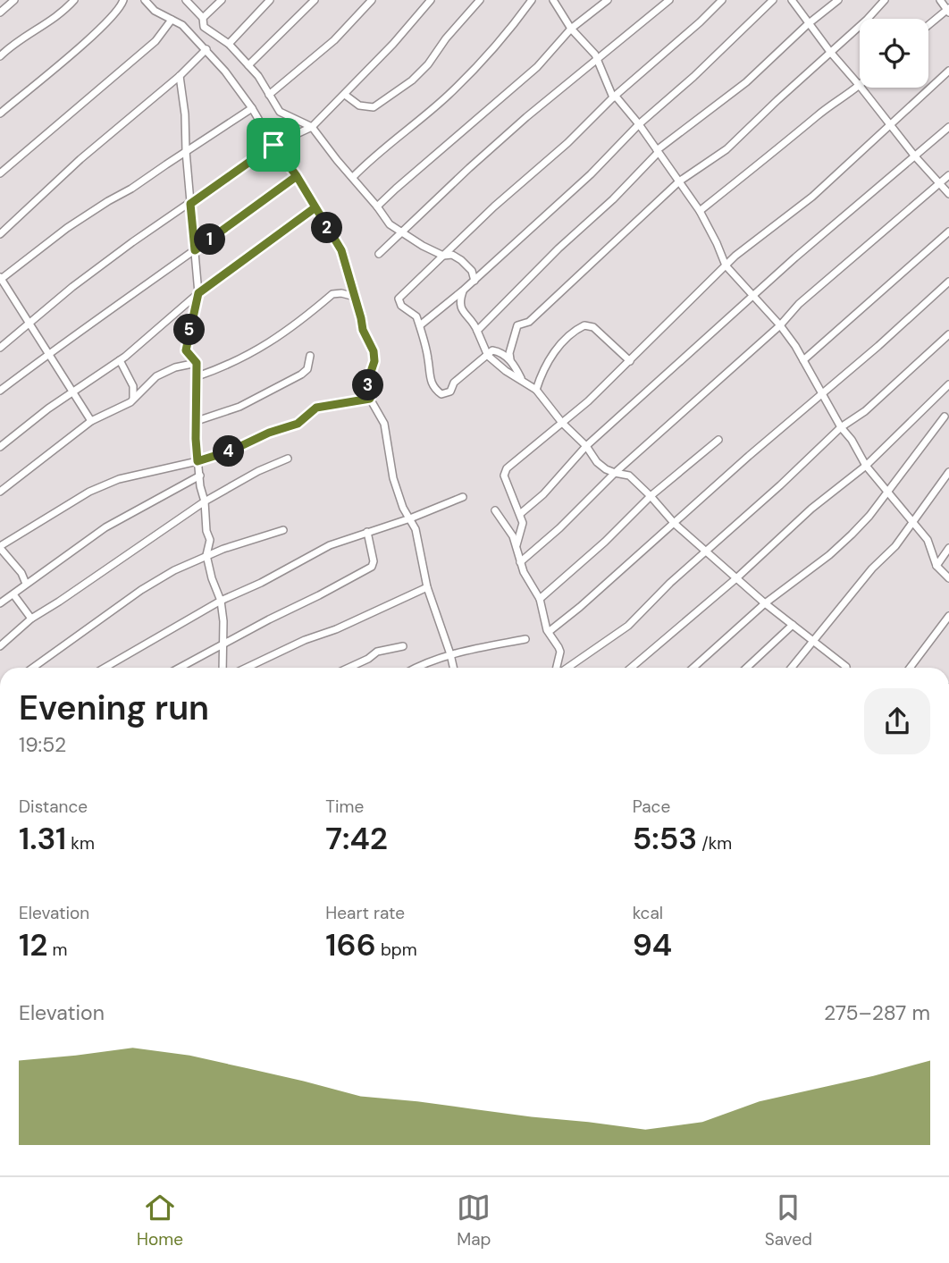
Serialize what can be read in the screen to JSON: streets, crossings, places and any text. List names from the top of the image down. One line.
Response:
{"page":{"pins":["2","1","5","3","4"],"heading":["Evening run","19:52"],"stats":[["Distance","1.31 km"],["Time","7:42"],["Pace","5:53 /km"],["Elevation","12 m"],["Heart rate","166 bpm"],["kcal","94"]],"chart":["Elevation","275–287 m"],"tabs":["Home","Map","Saved"]}}
